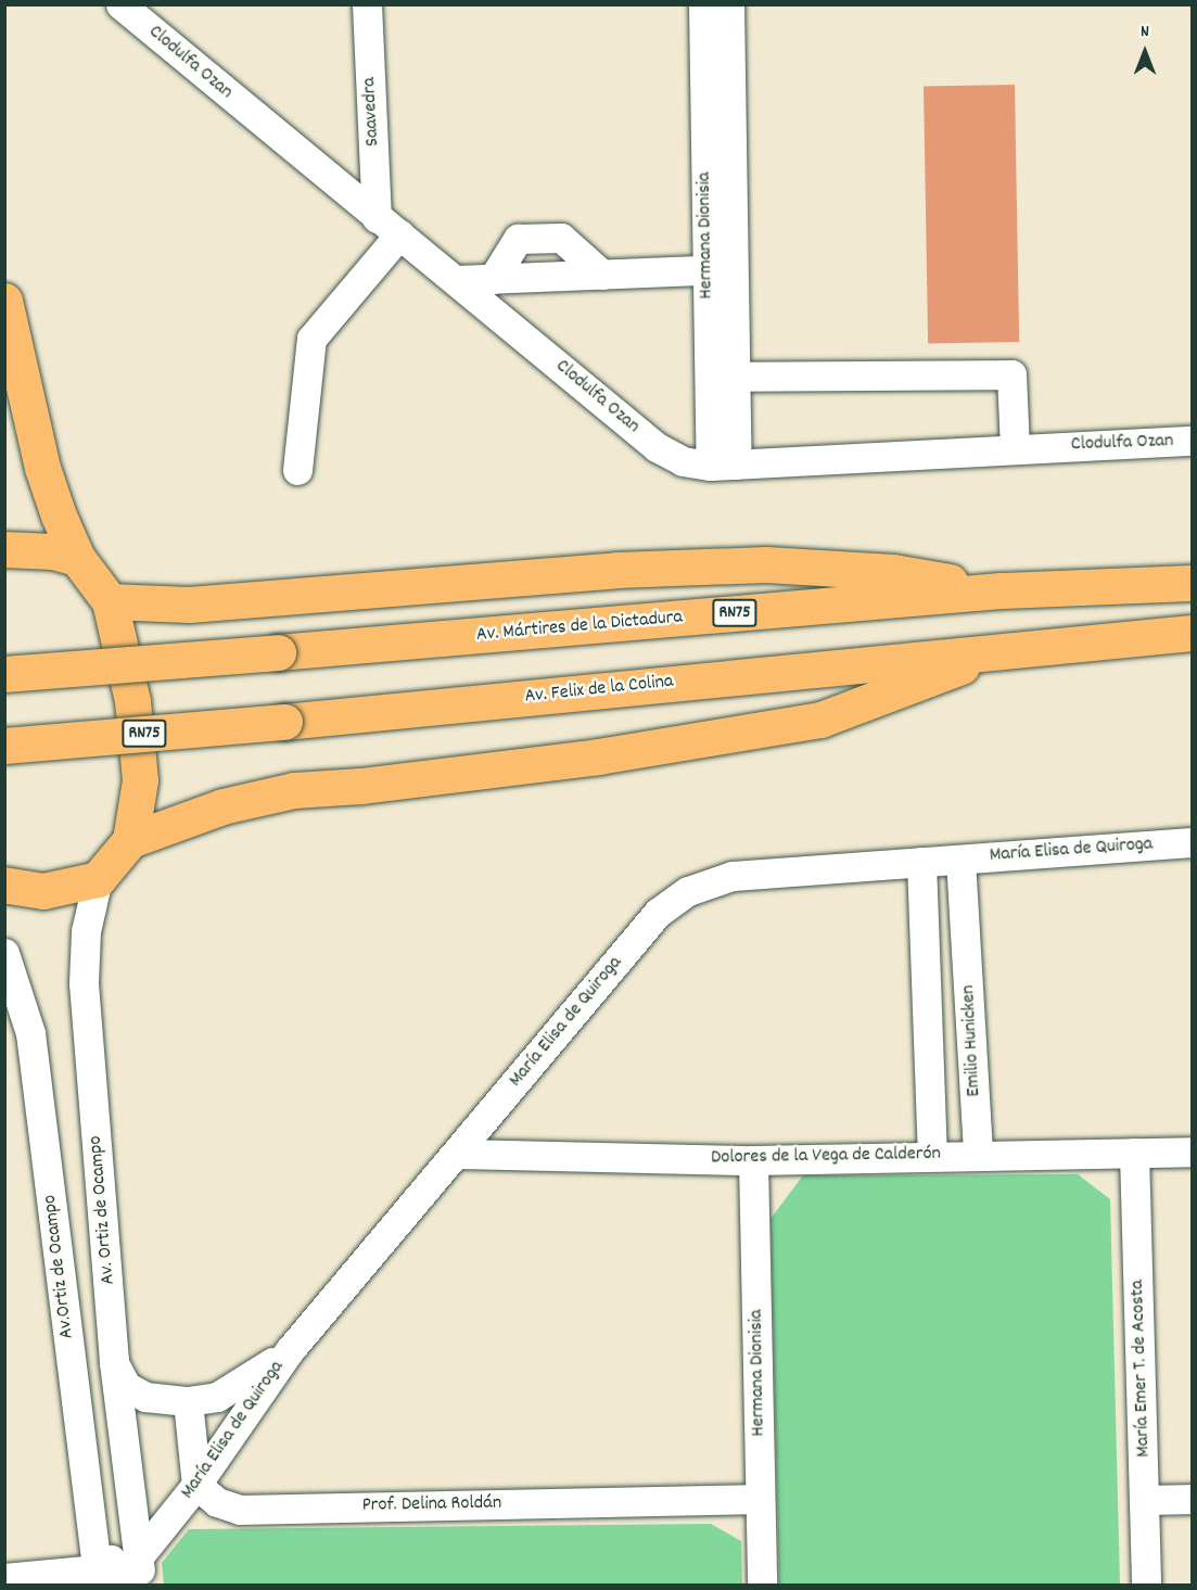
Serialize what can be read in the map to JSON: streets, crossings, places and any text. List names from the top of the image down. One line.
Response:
{"streets":{"main road":["RN75","Av. Mártires de la Dictadura","Av. Felix de la Colina"],"street":["Clodulfa Ozan","Saavedra","Hermana Dionisia","María Elisa de Quiroga","Emilio Hunicken","Dolores de la Vega de Calderón","Av. Ortiz de Ocampo","Av.Ortiz de Ocampo","María Emer T. de Acosta","Prof. Delina Roldán"]},"crossings":[["Clodulfa Ozan","Saavedra"],["Clodulfa Ozan","Hermana Dionisia"],["Hermana Dionisia","Dolores de la Vega de Calderón"],["Hermana Dionisia","Prof. Delina Roldán"],["María Elisa de Quiroga","Emilio Hunicken"],["María Elisa de Quiroga","Dolores de la Vega de Calderón"],["María Elisa de Quiroga","Av. Ortiz de Ocampo"],["María Elisa de Quiroga","Av.Ortiz de Ocampo"],["María Elisa de Quiroga","Prof. Delina Roldán"],["Emilio Hunicken","Dolores de la Vega de Calderón"],["Dolores de la Vega de Calderón","María Emer T. de Acosta"]],"north":"top"}
